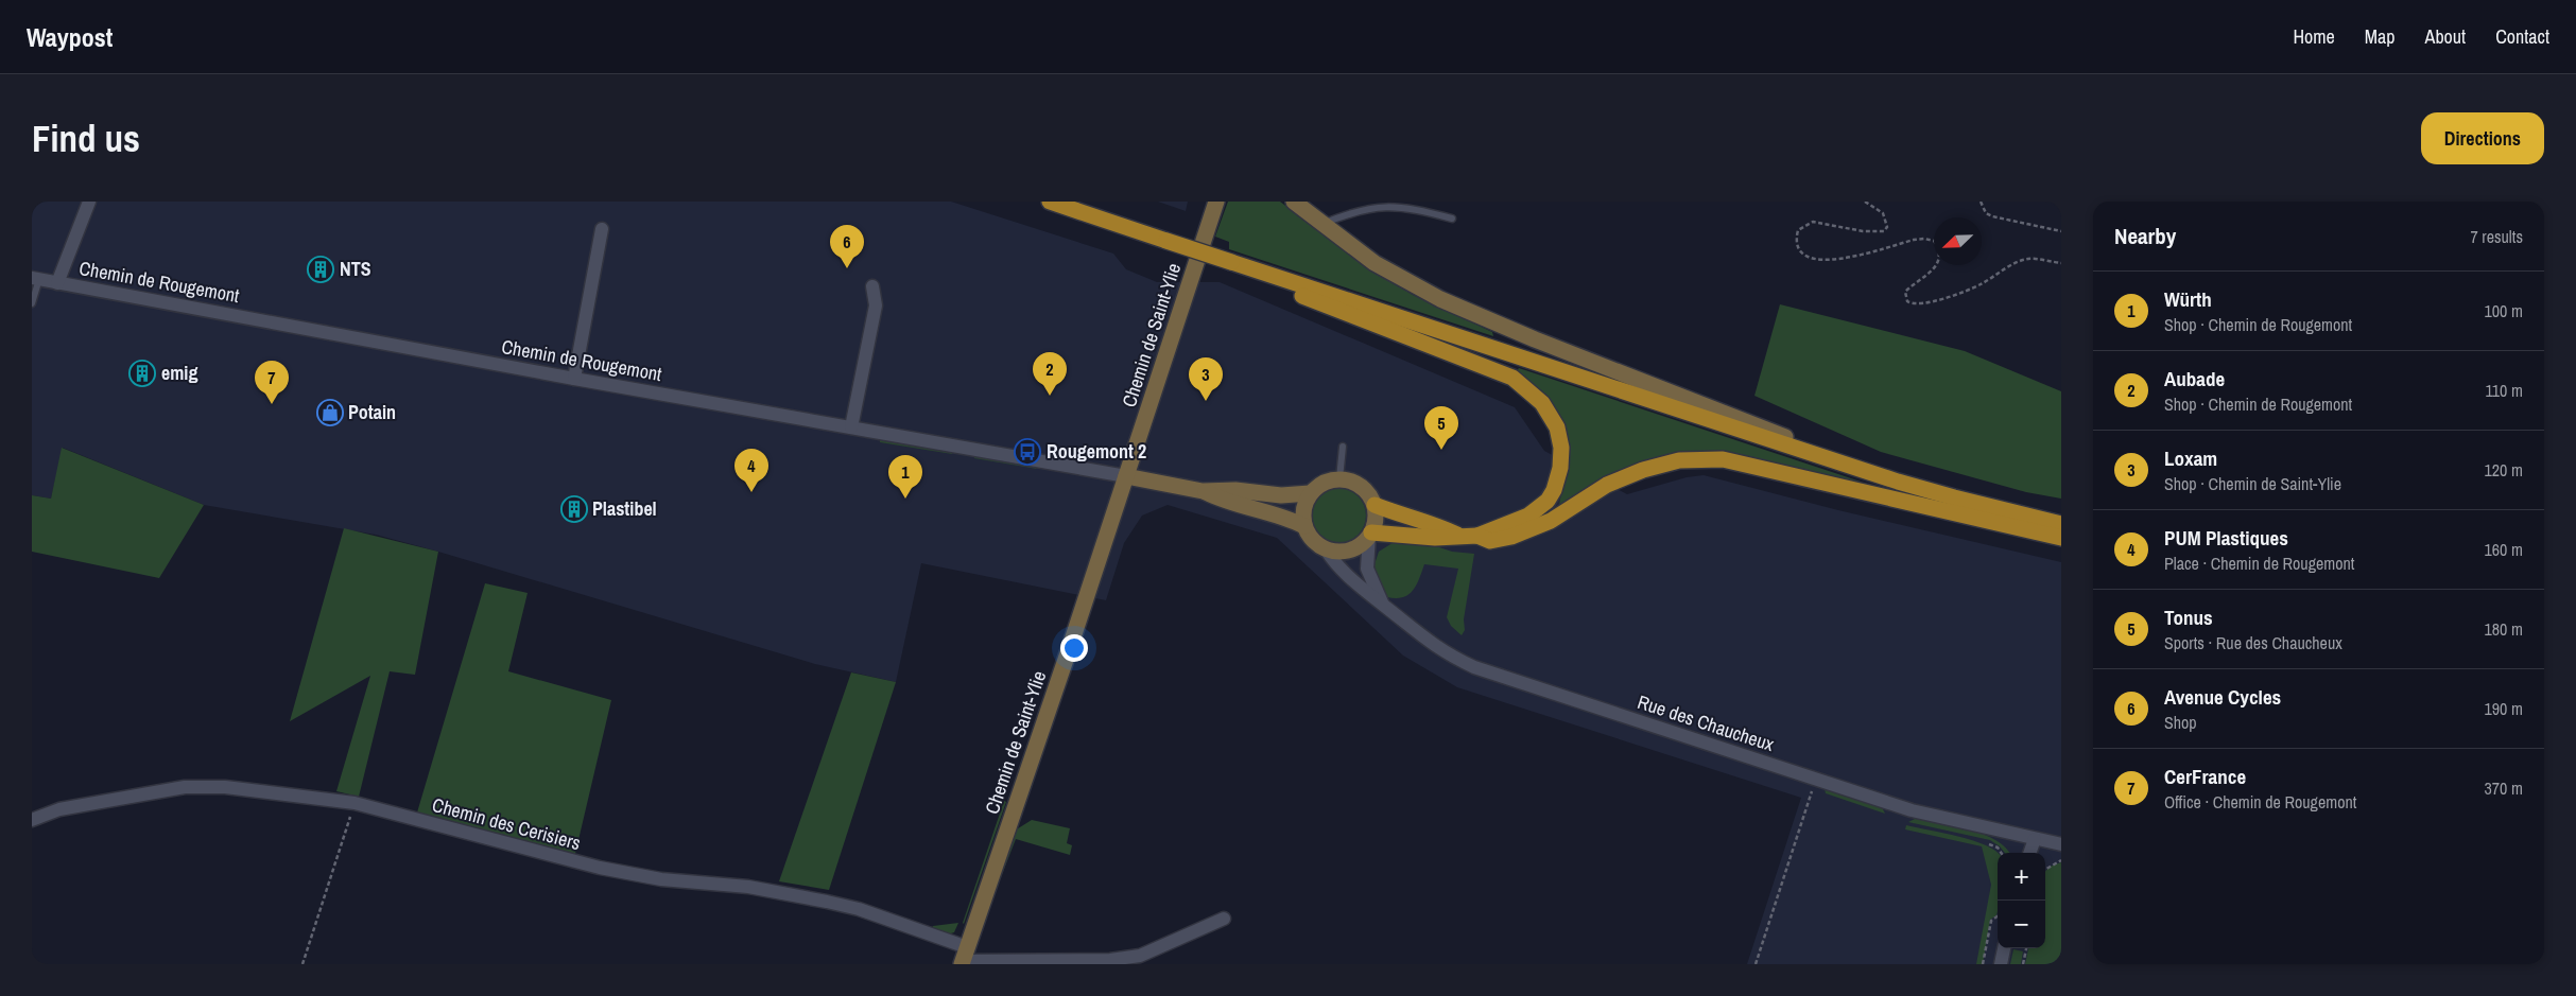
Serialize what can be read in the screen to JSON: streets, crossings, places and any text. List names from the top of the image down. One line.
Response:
{"streets":{"street":["Chemin de Rougemont","Chemin de Saint-Ylie","Rue des Chaucheux","Chemin des Cerisiers"]},"crossings":[["Chemin de Rougemont","Chemin de Saint-Ylie"],["Chemin de Saint-Ylie","Chemin des Cerisiers"]],"places":{"building":["NTS","emig","Plastibel"],"shop":["Potain"],"bus stop":["Rougemont 2"]},"north":"bottom left","page":{"header":"Waypost","nav":["Home","Map","About","Contact"],"buttons":"Directions","title":"Find us","heading":["Nearby","7 results"],"pins":["6","2","3","7","5","4","1"],"list":[{"mark":"1","name":"Würth","note":"Shop · Chemin de Rougemont","value":"100 m"},{"mark":"2","name":"Aubade","note":"Shop · Chemin de Rougemont","value":"110 m"},{"mark":"3","name":"Loxam","note":"Shop · Chemin de Saint-Ylie","value":"120 m"},{"mark":"4","name":"PUM Plastiques","note":"Place · Chemin de Rougemont","value":"160 m"},{"mark":"5","name":"Tonus","note":"Sports · Rue des Chaucheux","value":"180 m"},{"mark":"6","name":"Avenue Cycles","note":"Shop","value":"190 m"},{"mark":"7","name":"CerFrance","note":"Office · Chemin de Rougemont","value":"370 m"}],"map_buttons":["+","−"]}}
